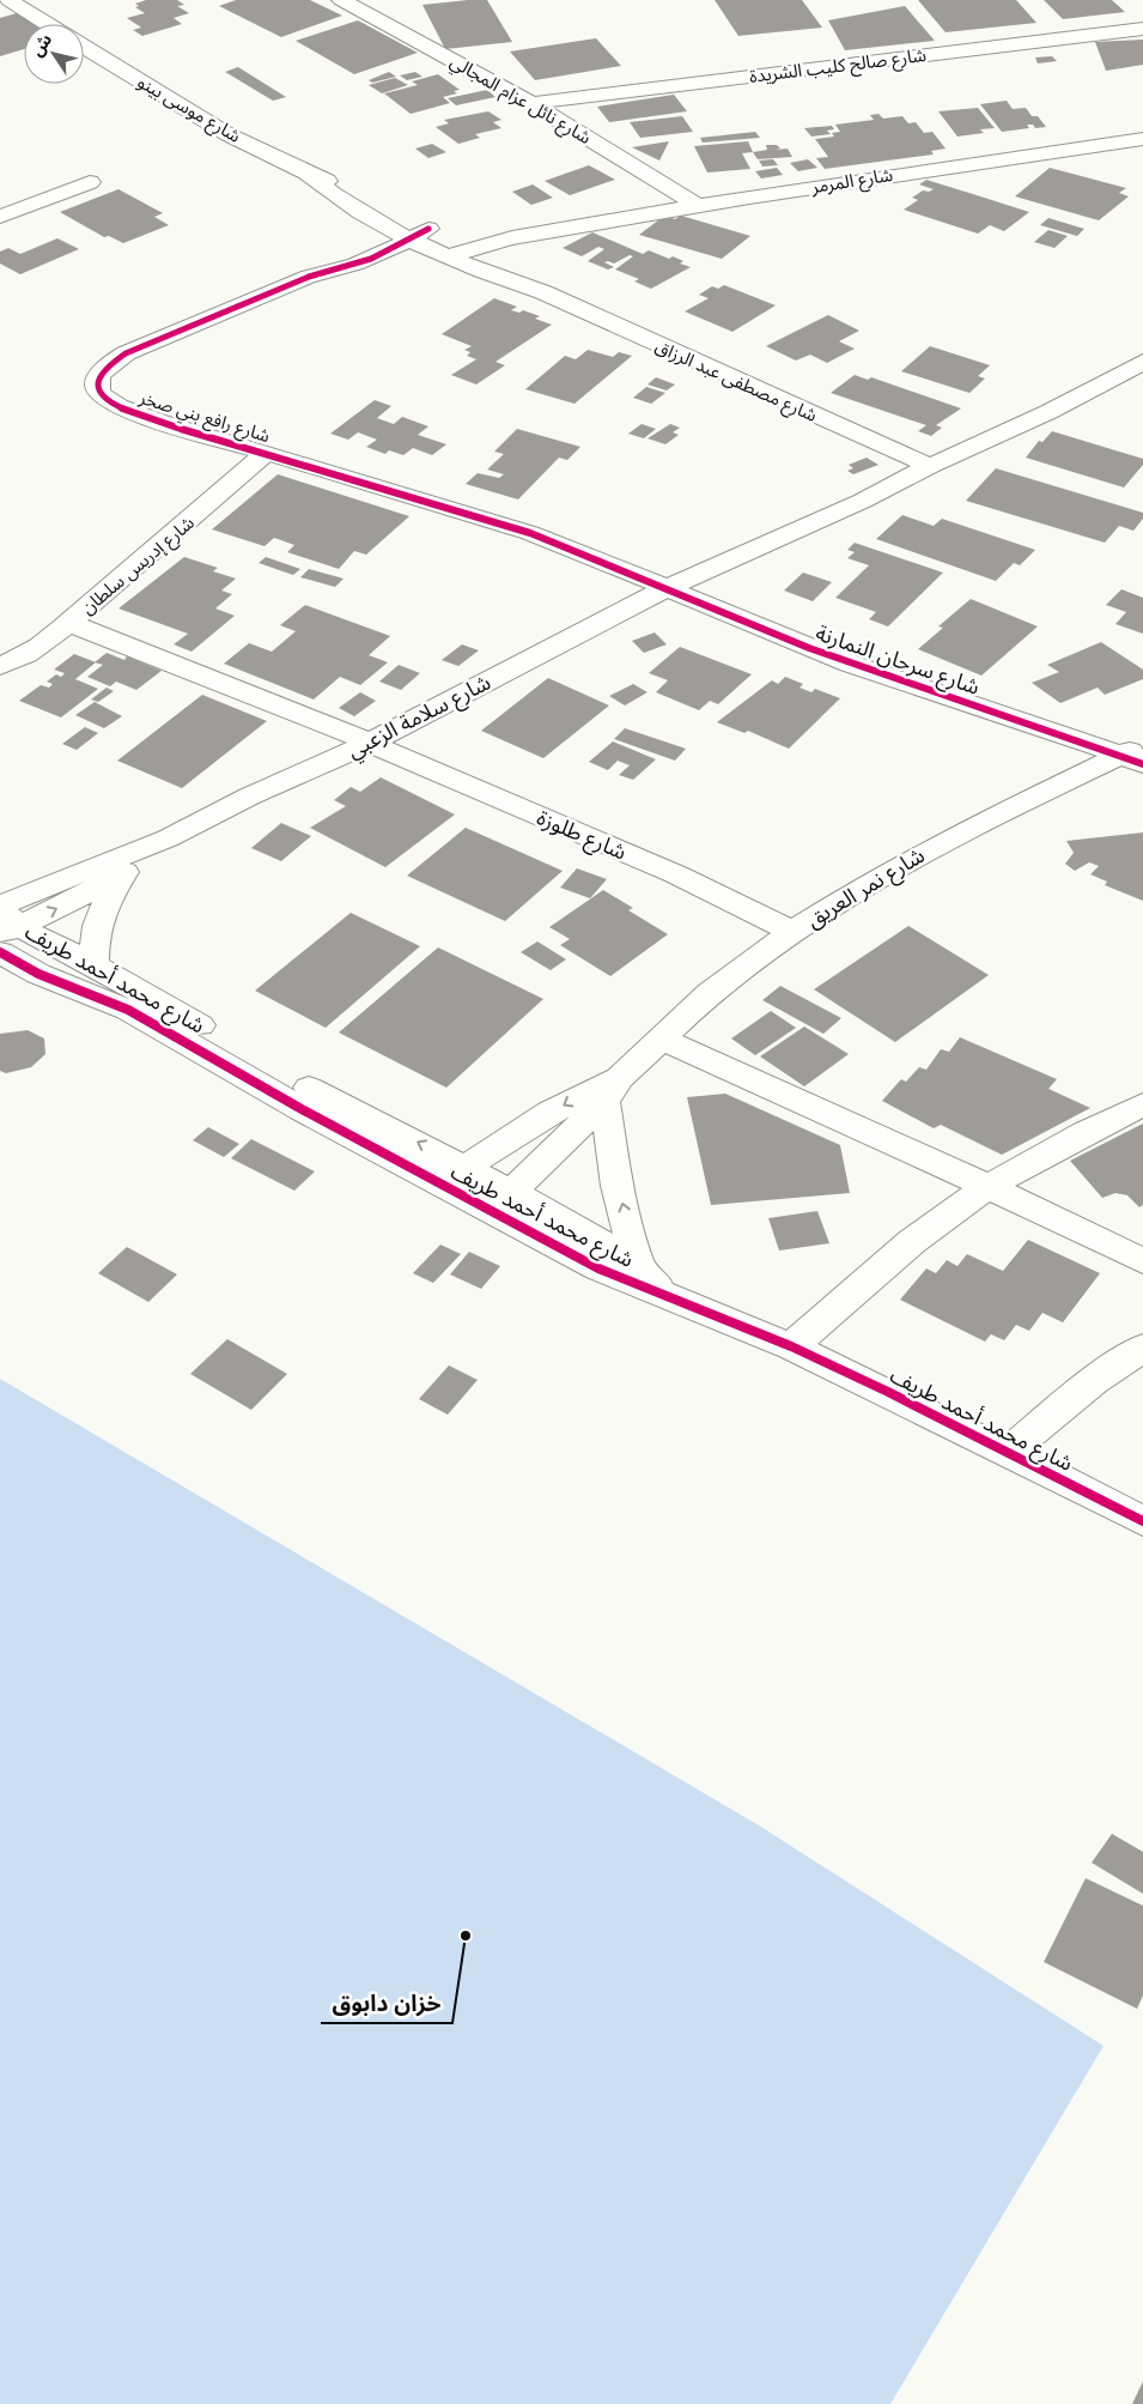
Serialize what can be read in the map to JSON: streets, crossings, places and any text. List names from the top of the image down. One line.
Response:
{"streets":{"street":["شارع صالح كليب الشريدة","شارع نائل عزام المجالي","شارع موسى بينو","شارع المرمر","شارع مصطفى عبد الرزاق","شارع رافع بني صخر","شارع إدريس سلطان","شارع سرحان النمارنة","شارع سلامة الزعبي","شارع طلوزة","شارع نمر العريق","شارع محمد أحمد طريف"]},"crossings":[["شارع صالح كليب الشريدة","شارع نائل عزام المجالي"],["شارع نائل عزام المجالي","شارع المرمر"],["شارع موسى بينو","شارع مصطفى عبد الرزاق"],["شارع موسى بينو","شارع رافع بني صخر"],["شارع المرمر","شارع مصطفى عبد الرزاق"],["شارع مصطفى عبد الرزاق","شارع رافع بني صخر"],["شارع رافع بني صخر","شارع إدريس سلطان"],["شارع رافع بني صخر","شارع سرحان النمارنة"],["شارع رافع بني صخر","شارع سلامة الزعبي"],["شارع إدريس سلطان","شارع طلوزة"],["شارع سرحان النمارنة","شارع سلامة الزعبي"],["شارع سرحان النمارنة","شارع نمر العريق"],["شارع سلامة الزعبي","شارع طلوزة"],["شارع سلامة الزعبي","شارع محمد أحمد طريف"],["شارع طلوزة","شارع نمر العريق"],["شارع نمر العريق","شارع محمد أحمد طريف"]],"places":["خزان دابوق"],"north":"top left"}
